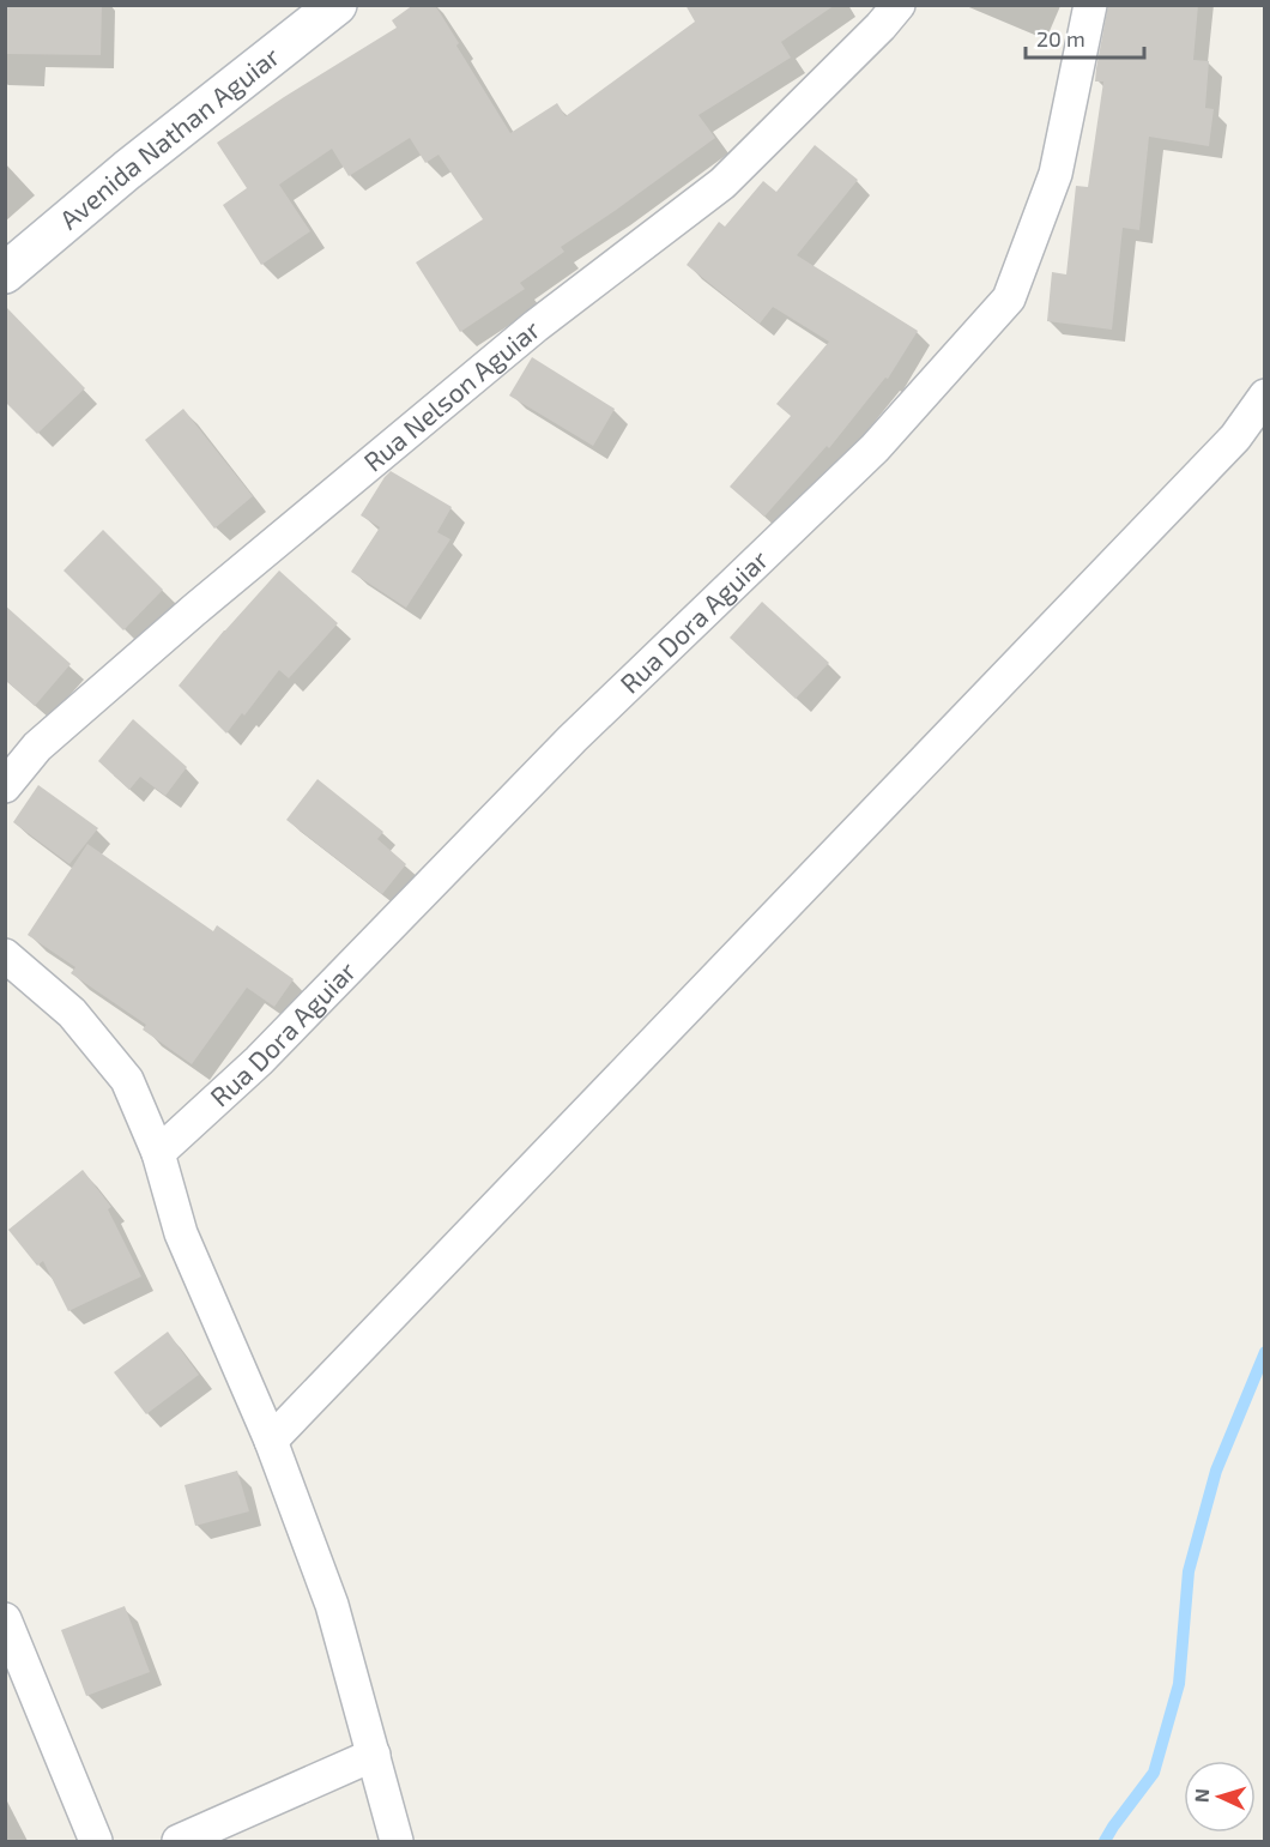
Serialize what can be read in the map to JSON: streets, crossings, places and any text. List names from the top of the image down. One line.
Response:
{"streets":{"main road":["Avenida Nathan Aguiar"],"street":["Rua Nelson Aguiar","Rua Dora Aguiar"]},"scale_bar":"20 m","north":"left"}
